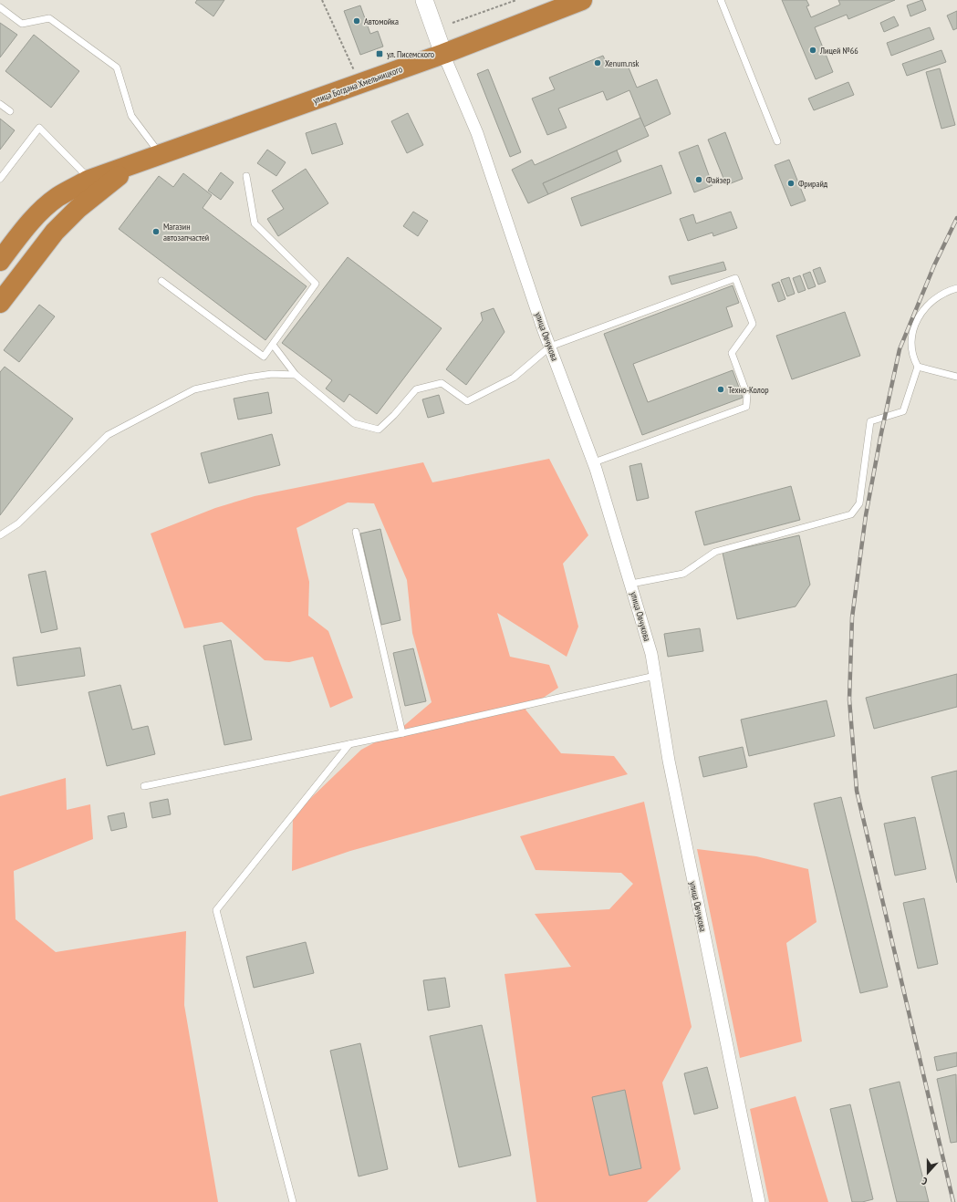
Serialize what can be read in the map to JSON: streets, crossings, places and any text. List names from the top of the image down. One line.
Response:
{"streets":{"highway":["улица Богдана Хмельницкого"],"street":["улица Овчукова"]},"crossings":[["улица Богдана Хмельницкого","улица Овчукова"]],"places":{"other":["Автомойка","Лицей №66","Xenum.nsk","Файзер","Фрирайд","Магазин автозапчастей","Техно-Колор"],"transit":["ул. Писемского"]},"north":"bottom"}
